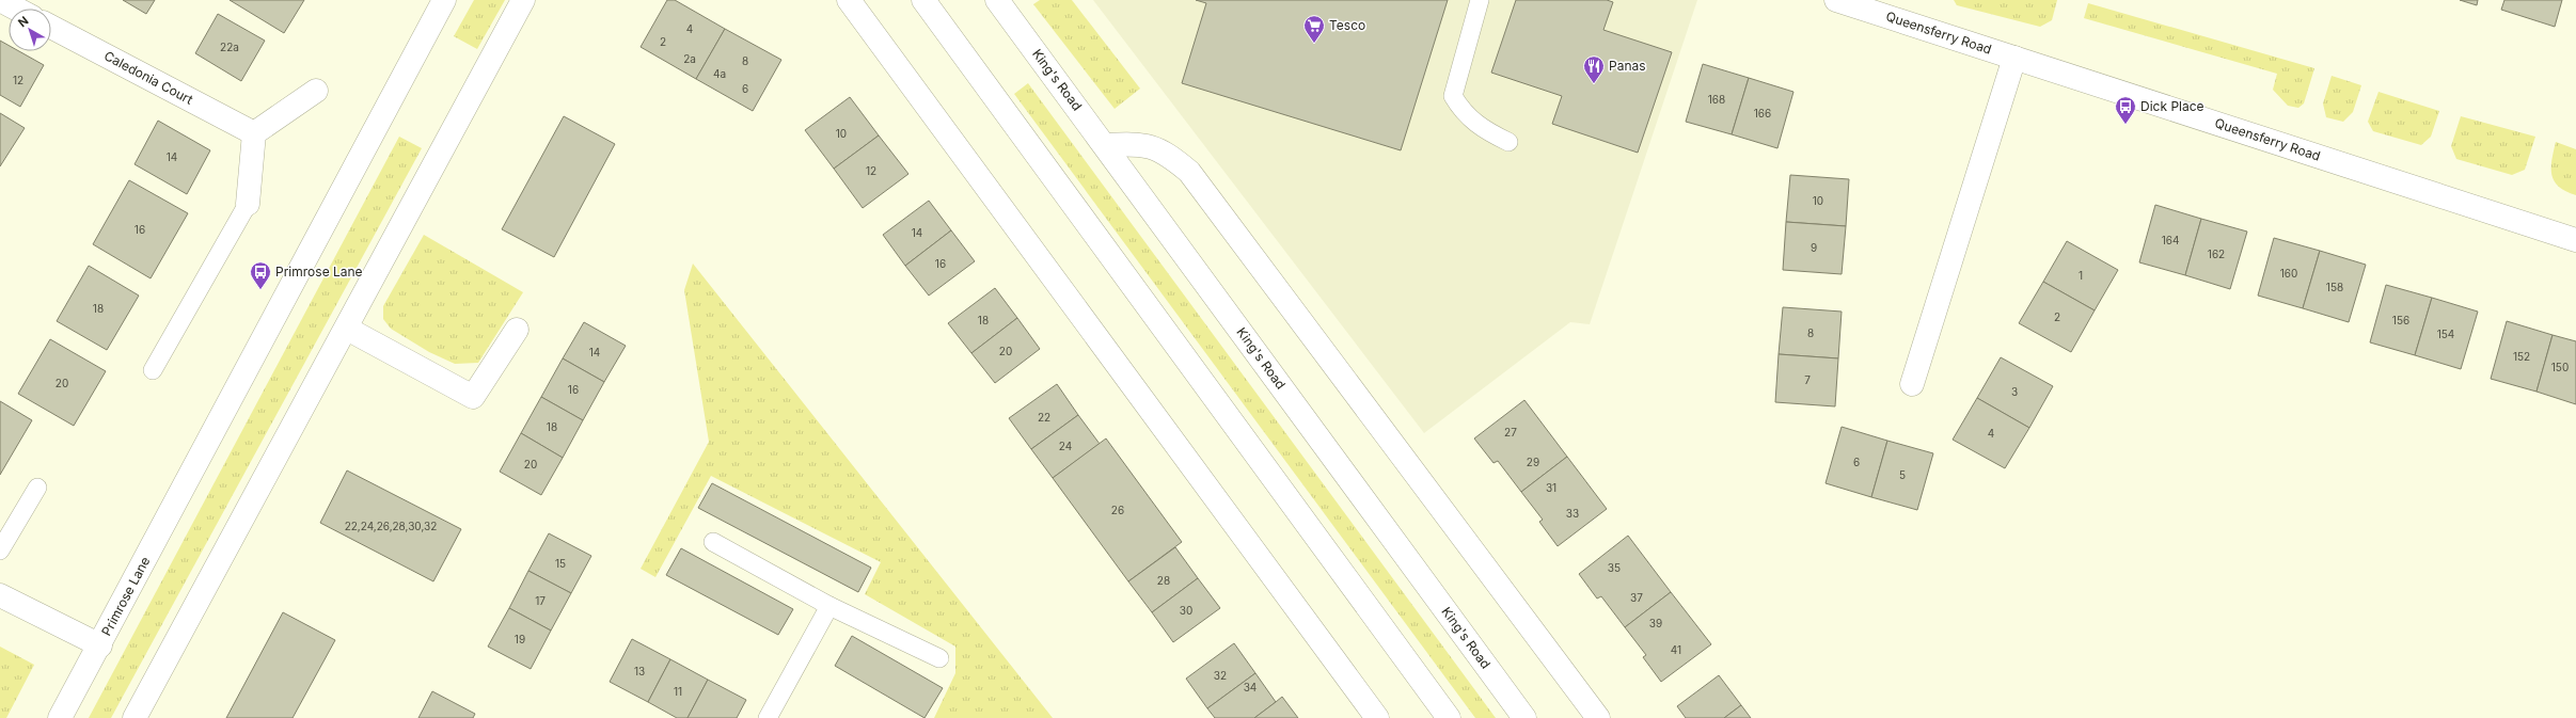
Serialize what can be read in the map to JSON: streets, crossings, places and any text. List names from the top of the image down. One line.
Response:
{"streets":{"street":["Queensferry Road","Caledonia Court","King's Road","Primrose Lane"]},"places":{"supermarket":["Tesco"],"restaurant":["Panas"],"bus stop":["Dick Place","Primrose Lane"]},"house_numbers":["4","2","22a","2a","8","4a","12","6","168","166","10","14","12","10","16","14","164","9","162","16","160","1","158","18","2","18","156","8","154","20","14","152","150","7","20","16","3","22","18","27","4","24","29","6","20","5","31","26","33","22,24,26,28,30,32","15","35","28","37","17","30","39","19","41","13","32","34","11"],"north":"top left"}
